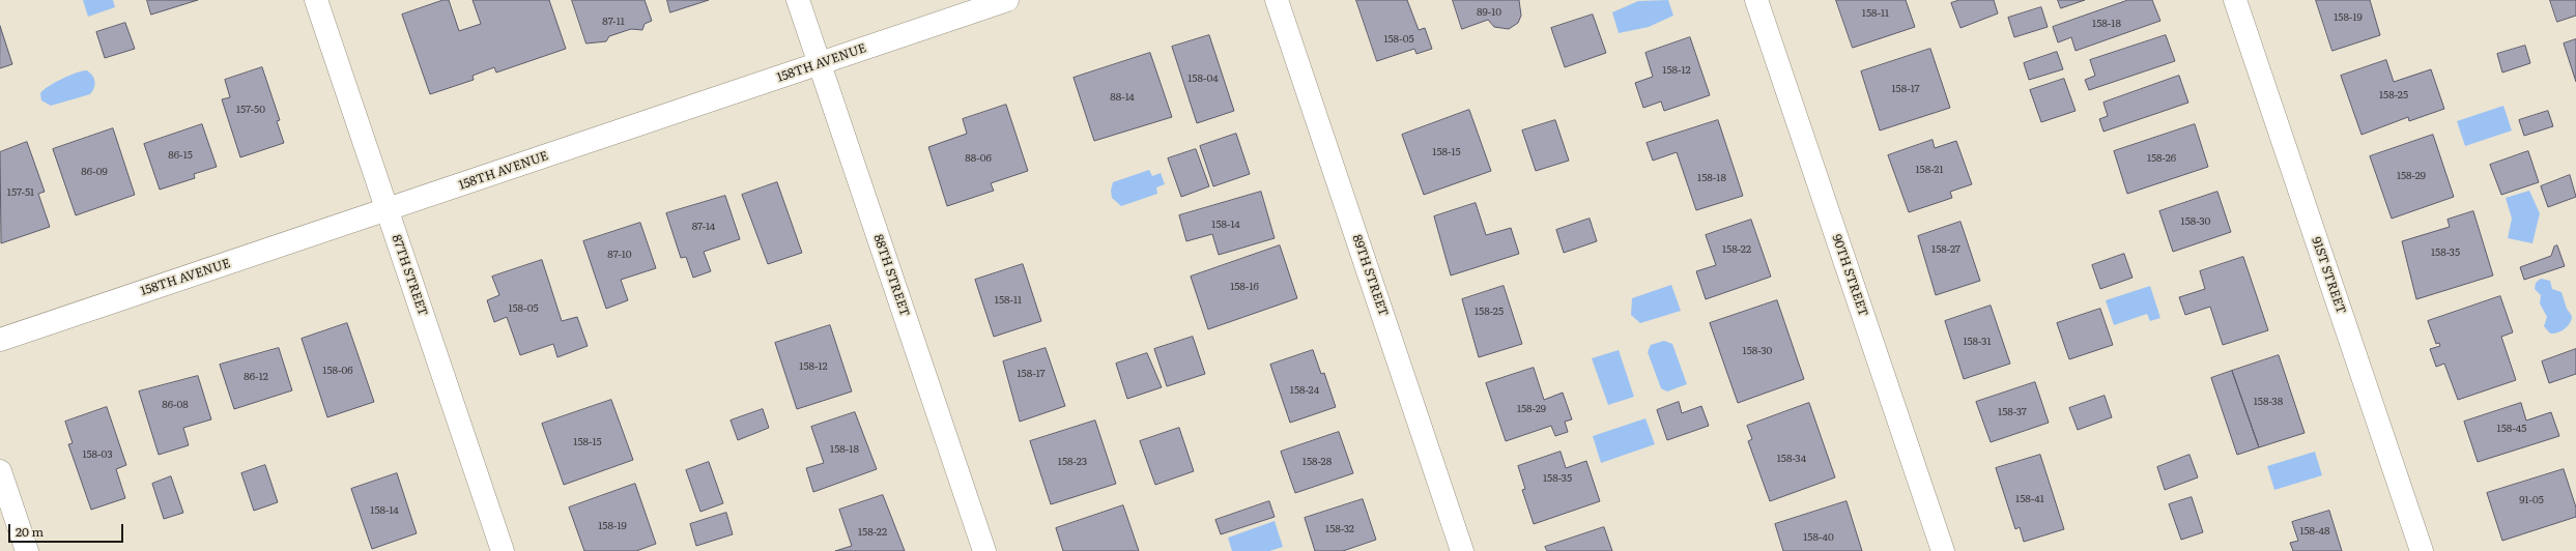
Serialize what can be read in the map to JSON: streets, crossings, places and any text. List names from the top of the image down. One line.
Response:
{"streets":{"street":["158TH AVENUE","87TH STREET","88TH STREET","89TH STREET","90TH STREET","91ST STREET"]},"crossings":[["158TH AVENUE","87TH STREET"],["158TH AVENUE","88TH STREET"]],"house_numbers":["89-10","158-11","158-19","87-11","158-18","158-05","158-12","158-04","158-17","158-25","88-14","157-50","158-15","86-15","88-06","158-26","158-21","86-09","158-29","158-18","157-51","158-30","158-14","87-14","158-22","158-27","158-35","87-10","158-16","158-11","158-05","158-25","158-31","158-30","158-12","158-06","158-17","86-12","158-24","158-38","86-08","158-29","158-37","158-45","158-15","158-18","158-03","158-34","158-23","158-28","158-35","158-41","91-05","158-14","158-19","158-32","158-48","158-22","158-40"],"scale_bar":"20 m"}
